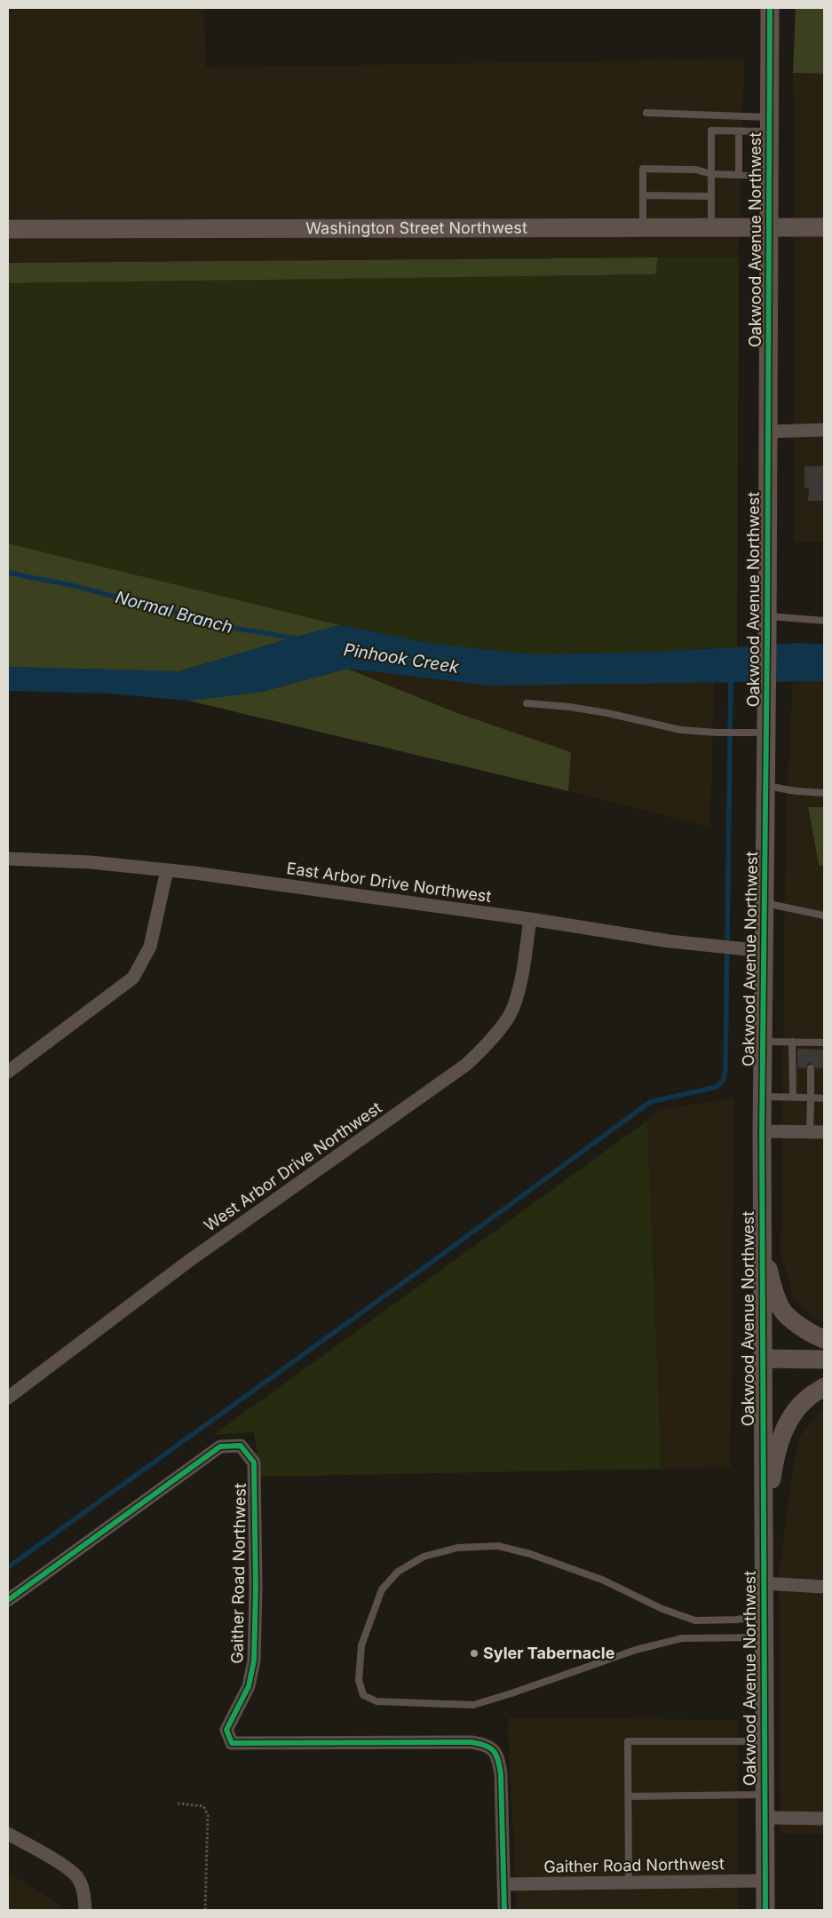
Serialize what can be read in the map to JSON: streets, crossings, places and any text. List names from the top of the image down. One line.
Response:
{"streets":{"street":["Washington Street Northwest","Oakwood Avenue Northwest","East Arbor Drive Northwest","West Arbor Drive Northwest","Gaither Road Northwest"]},"crossings":[["Washington Street Northwest","Oakwood Avenue Northwest"],["Oakwood Avenue Northwest","East Arbor Drive Northwest"],["Oakwood Avenue Northwest","Gaither Road Northwest"],["East Arbor Drive Northwest","West Arbor Drive Northwest"]],"water":["Normal Branch","Pinhook Creek"],"places":["Syler Tabernacle"]}
